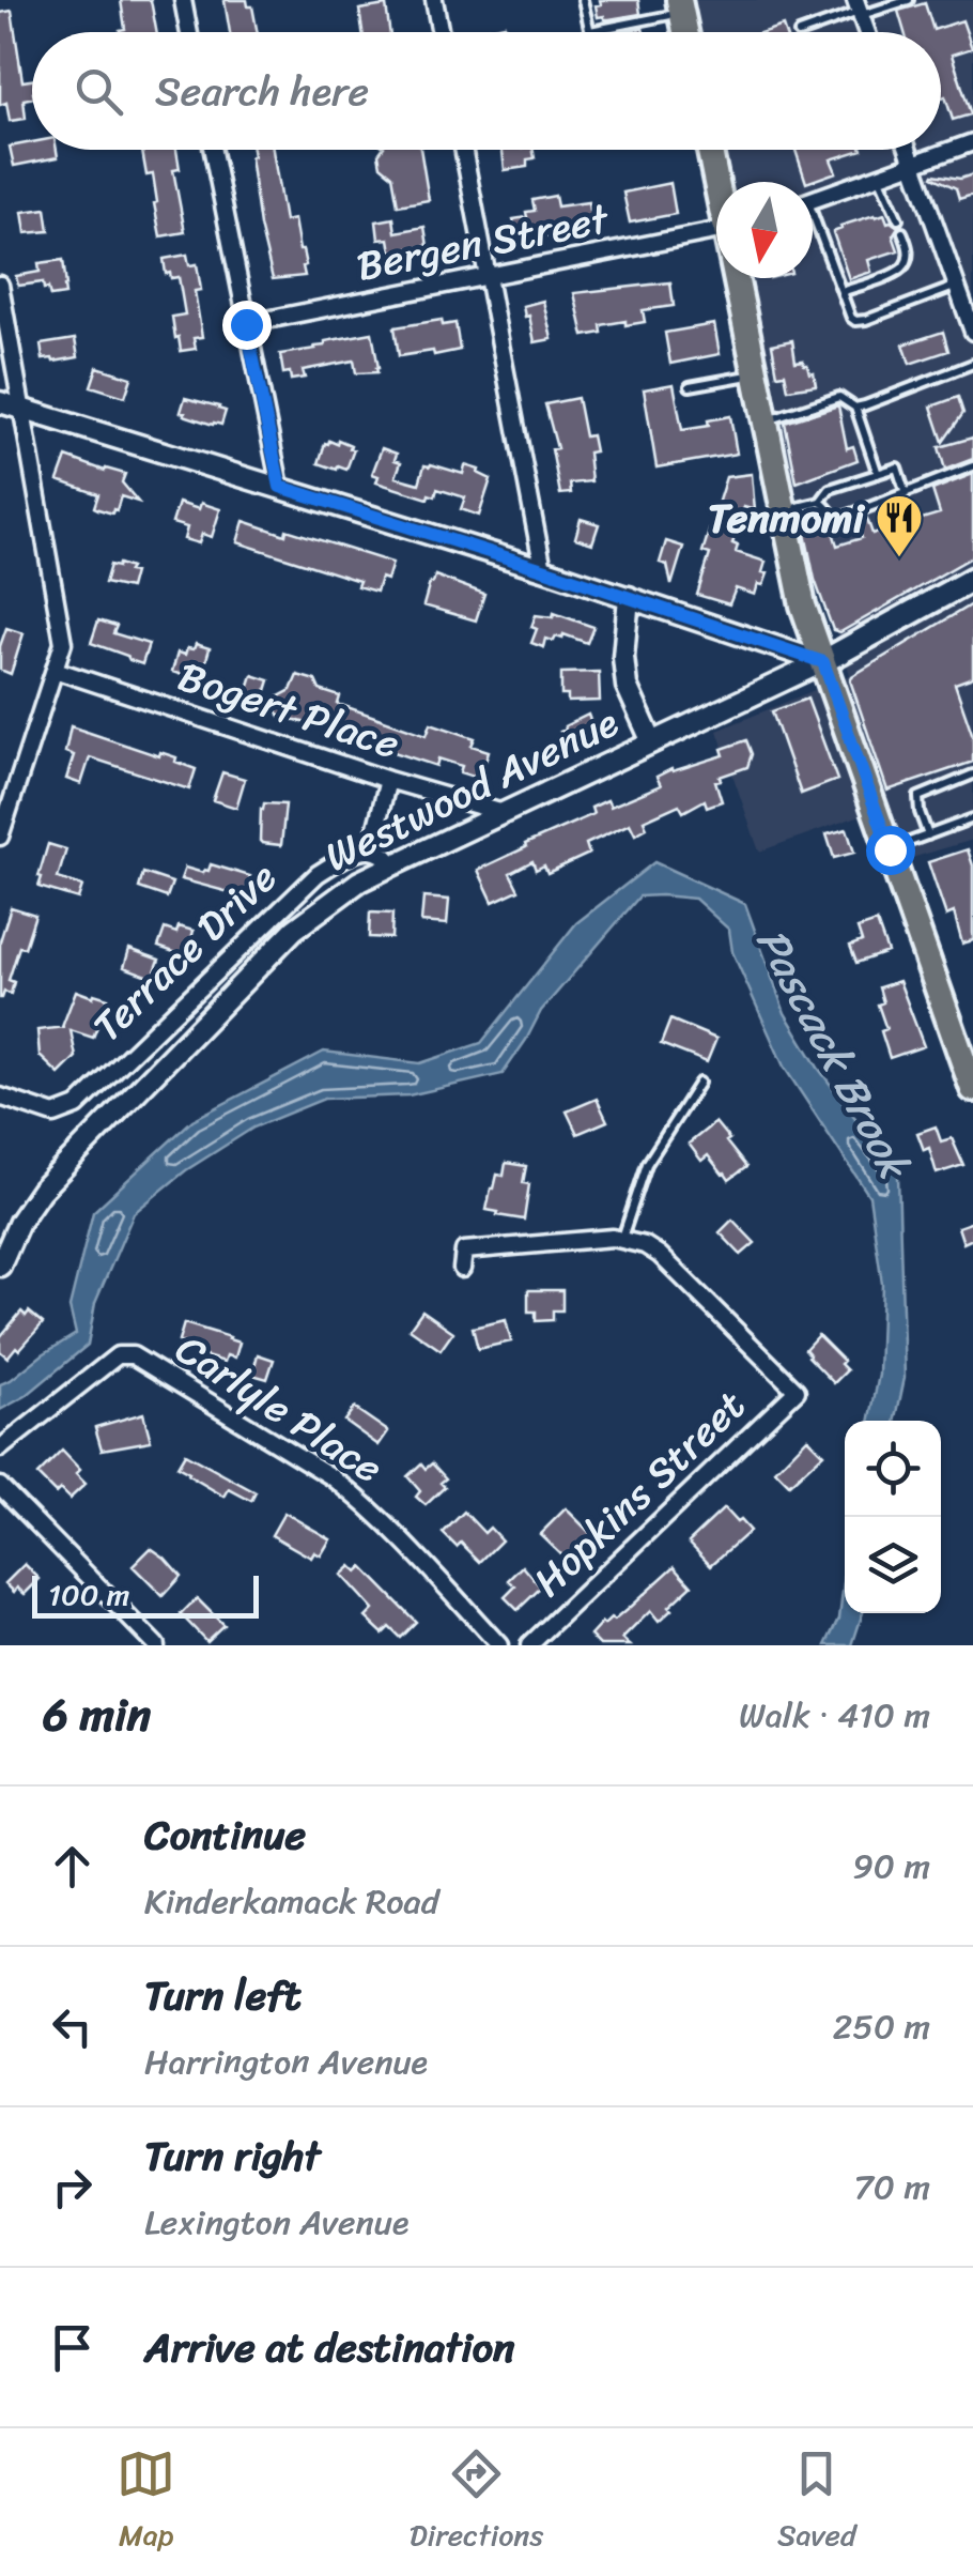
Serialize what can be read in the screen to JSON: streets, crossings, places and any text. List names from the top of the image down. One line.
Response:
{"streets":{"main road":["Westwood Avenue"],"street":["Bergen Street","Bogert Place","Terrace Drive","Carlyle Place","Hopkins Street"]},"crossings":[["Bogert Place","Westwood Avenue"]],"water":["Pascack Brook"],"places":{"restaurant":["Tenmomi"]},"scale_bar":"100 m","north":"bottom","page":{"search":"Search here","scale":"100 m","heading":["6 min","Walk · 410 m"],"list":[["Continue","Kinderkamack Road","90 m"],["Turn left","Harrington Avenue","250 m"],["Turn right","Lexington Avenue","70 m"],"Arrive at destination"],"nav":["Map","Directions","Saved"]}}
